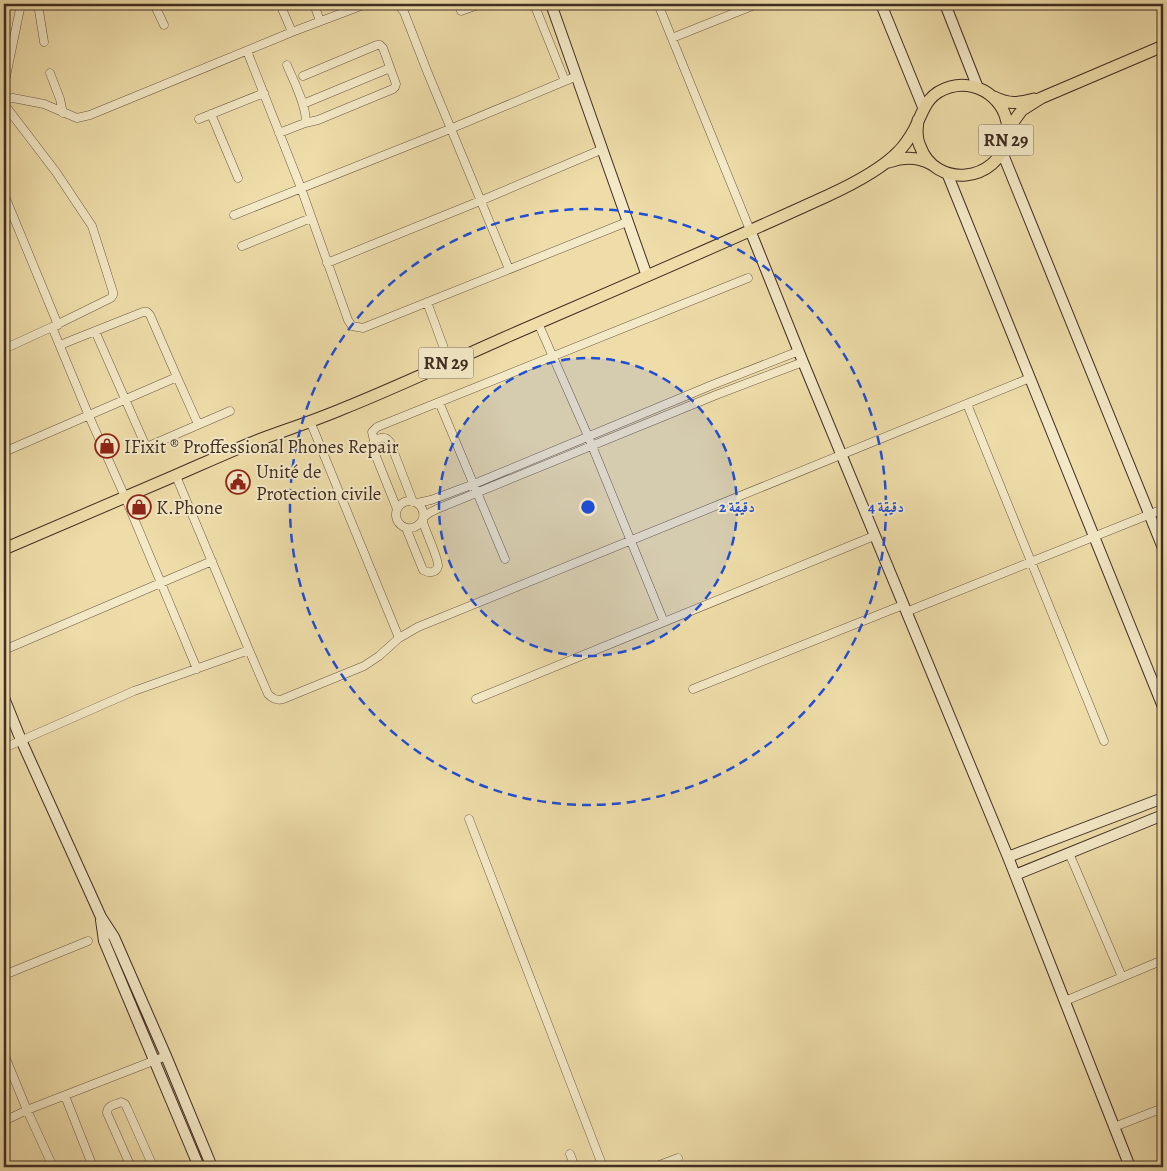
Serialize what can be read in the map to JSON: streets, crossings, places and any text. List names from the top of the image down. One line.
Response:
{"streets":{"main road":["RN 29"]},"places":{"shop":["IFixit ® Proffessional Phones Repair","K.Phone"],"public building":["Unité de Protection civile"]},"rings":["2 دقيقة","4 دقيقة"]}
